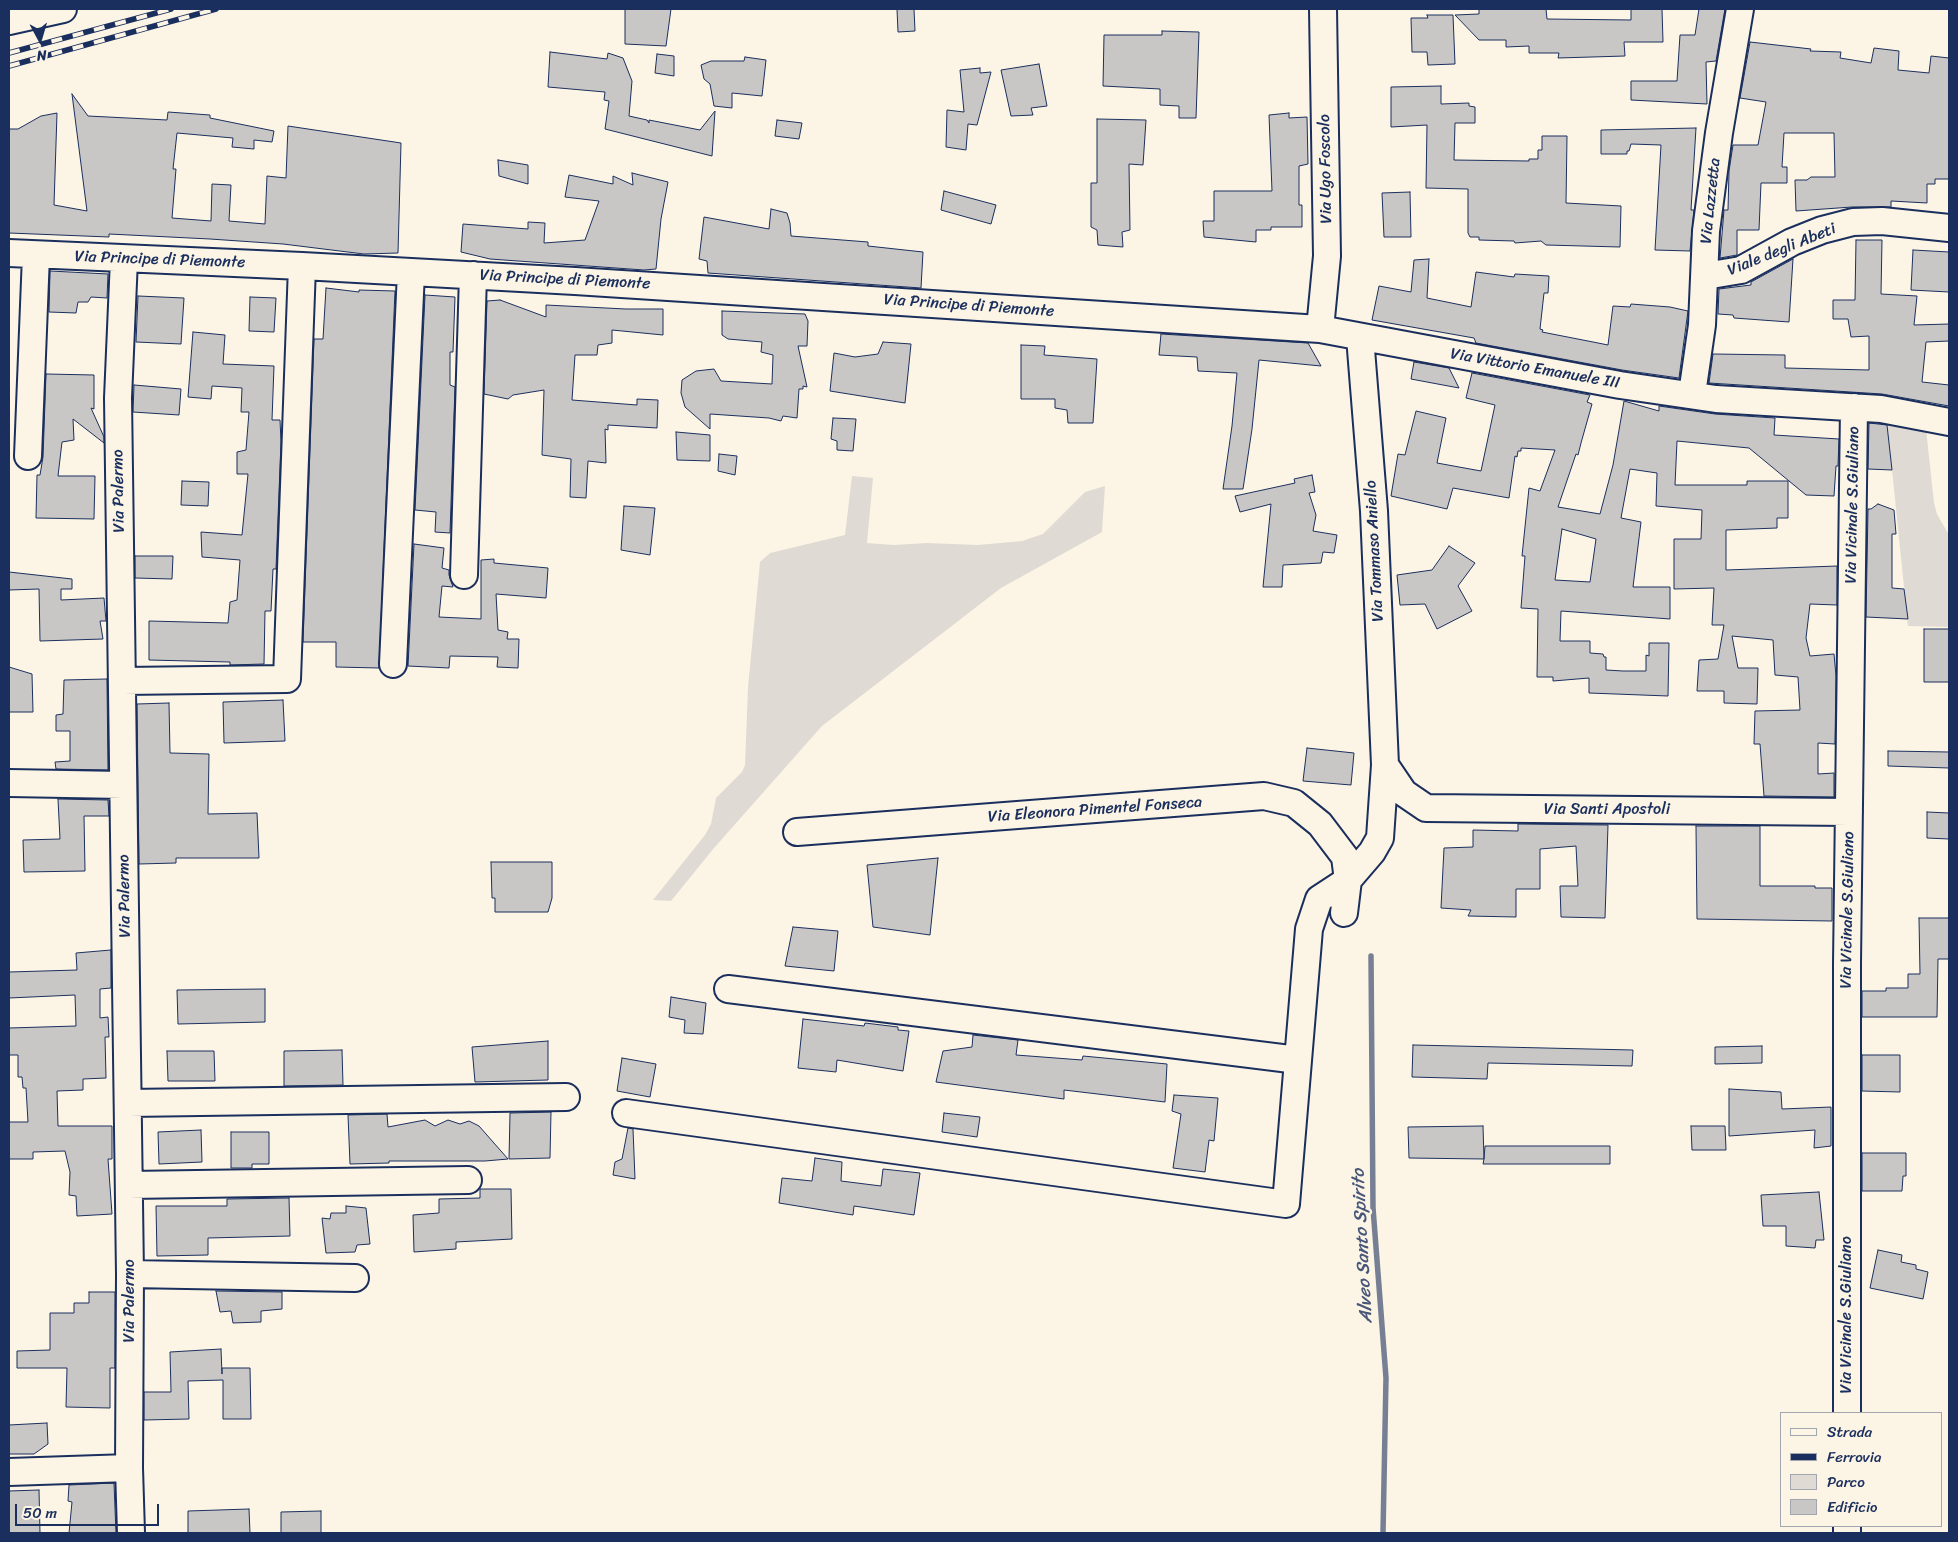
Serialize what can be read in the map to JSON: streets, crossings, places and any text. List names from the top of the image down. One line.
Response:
{"streets":{"street":["Via Ugo Foscolo","Via Lazzetta","Viale degli Abeti","Via Principe di Piemonte","Via Vittorio Emanuele III","Via Palermo","Via Vicinale S.Giuliano","Via Tommaso Aniello","Via Eleonora Pimentel Fonseca","Via Santi Apostoli"]},"crossings":[["Via Ugo Foscolo","Via Vittorio Emanuele III"],["Via Lazzetta","Viale degli Abeti"],["Via Lazzetta","Via Vittorio Emanuele III"],["Via Principe di Piemonte","Via Vittorio Emanuele III"],["Via Principe di Piemonte","Via Palermo"],["Via Vittorio Emanuele III","Via Vicinale S.Giuliano"],["Via Vittorio Emanuele III","Via Tommaso Aniello"],["Via Vicinale S.Giuliano","Via Santi Apostoli"],["Via Tommaso Aniello","Via Eleonora Pimentel Fonseca"],["Via Tommaso Aniello","Via Santi Apostoli"]],"water":["Alveo Santo Spirito"],"legend":["Strada","Ferrovia","Parco","Edificio"],"scale_bar":"50 m","north":"bottom"}
